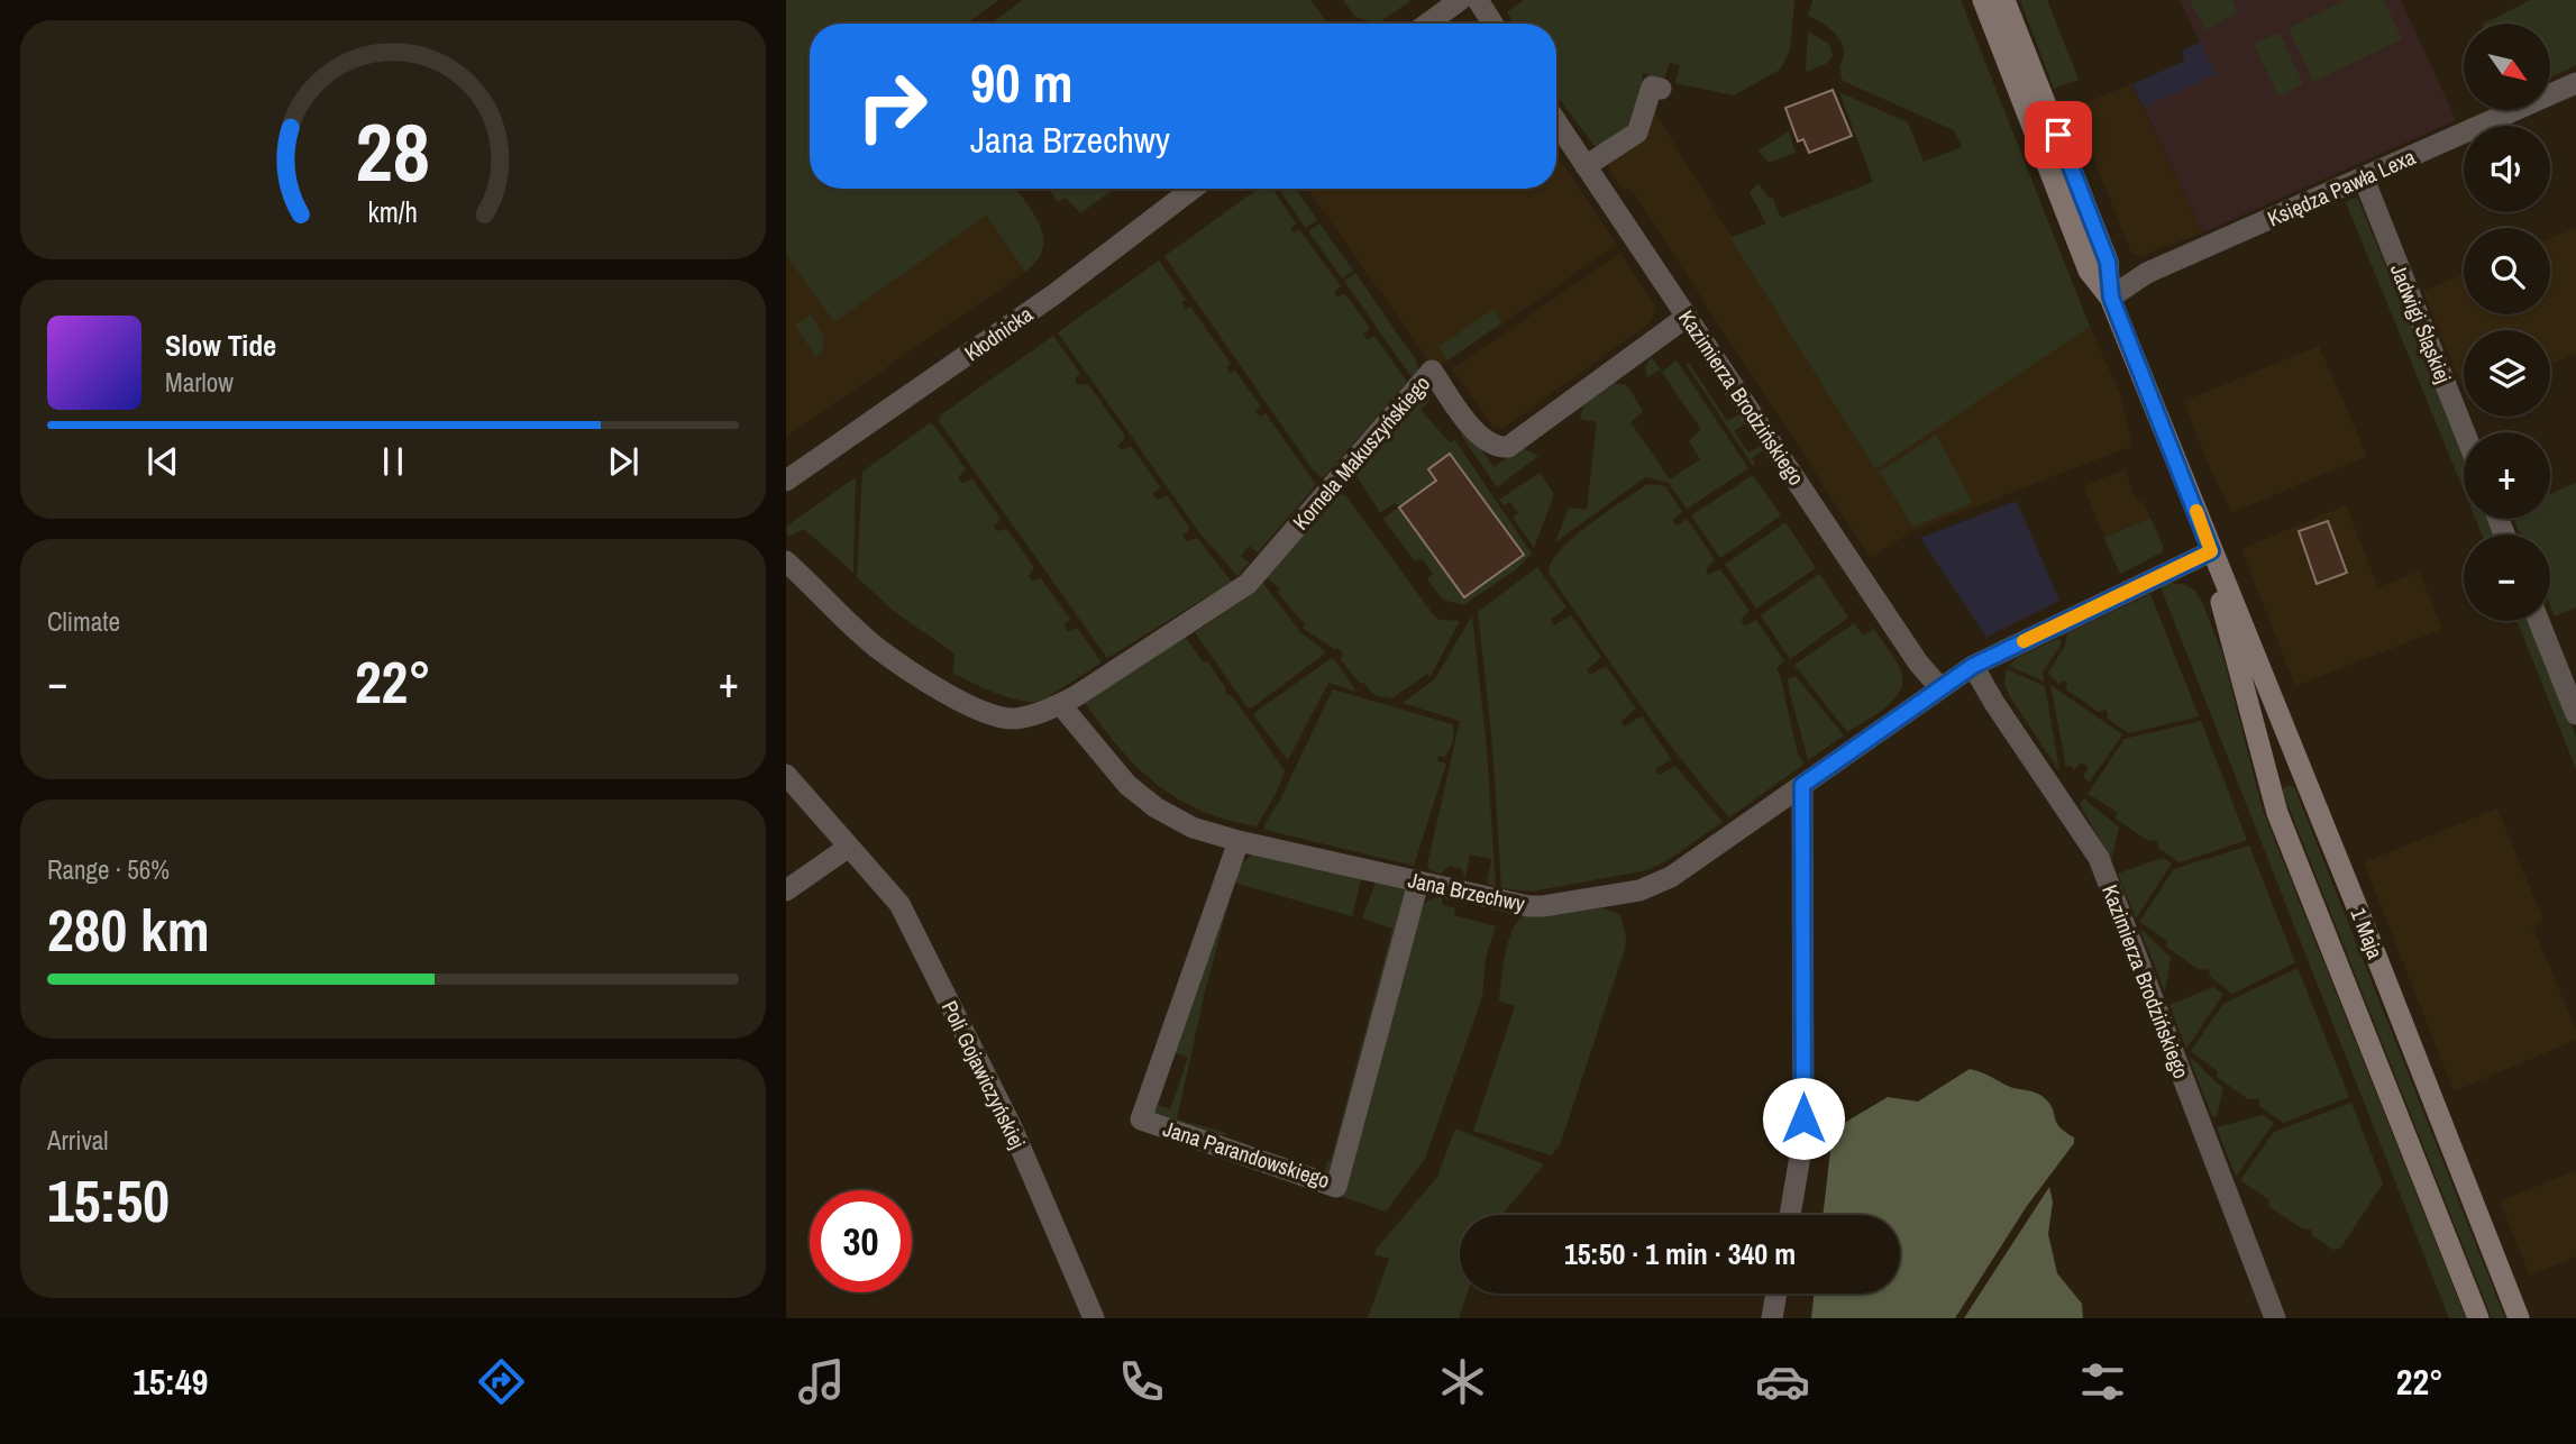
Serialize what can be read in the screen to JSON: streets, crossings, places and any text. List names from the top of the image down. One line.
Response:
{"streets":{"main road":["1 Maja"],"street":["Księdza Pawła Lexa","Jadwigi Śląskiej","Kłodnicka","Kazimierza Brodzińskiego","Kornela Makuszyńskiego","Jana Brzechwy","Poli Gojawiczyńskiej","Jana Parandowskiego"]},"crossings":[["Księdza Pawła Lexa","Jadwigi Śląskiej"],["Księdza Pawła Lexa","1 Maja"],["Kazimierza Brodzińskiego","Kornela Makuszyńskiego"],["Kazimierza Brodzińskiego","Jana Brzechwy"],["Kornela Makuszyńskiego","Jana Brzechwy"],["Jana Brzechwy","1 Maja"],["Jana Brzechwy","Jana Parandowskiego"]],"north":"bottom right","page":{"map_buttons":["+","−"],"turn":["90 m","Jana Brzechwy"],"song":["Slow Tide","Marlow"],"tile":["Climate",["Range · 56%","280 km"],["Arrival","15:50"]],"heat":["−","22°","+"],"limit":"30","trip":"15:50 · 1 min · 340 m","tabs":["15:49","22°"],"gauge":["28","km/h"]}}
